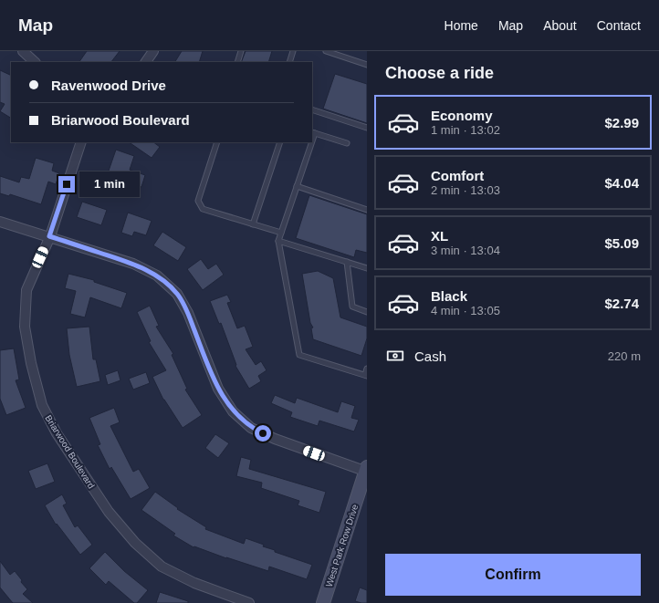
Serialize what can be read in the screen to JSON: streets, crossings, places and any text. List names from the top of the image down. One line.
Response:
{"streets":{"main road":["West Park Row Drive"],"street":["Briarwood Boulevard"]},"page":{"header":"Map","nav":["Home","Map","About","Contact"],"heading":"Choose a ride","banner":["Ravenwood Drive","Briarwood Boulevard"],"list":[{"name":"Economy","note":"1 min · 13:02","value":"$2.99"},{"name":"Comfort","note":"2 min · 13:03","value":"$4.04"},{"name":"XL","note":"3 min · 13:04","value":"$5.09"},{"name":"Black","note":"4 min · 13:05","value":"$2.74"}],"bubble":"1 min","pay":["Cash","220 m"],"buttons":"Confirm"}}
